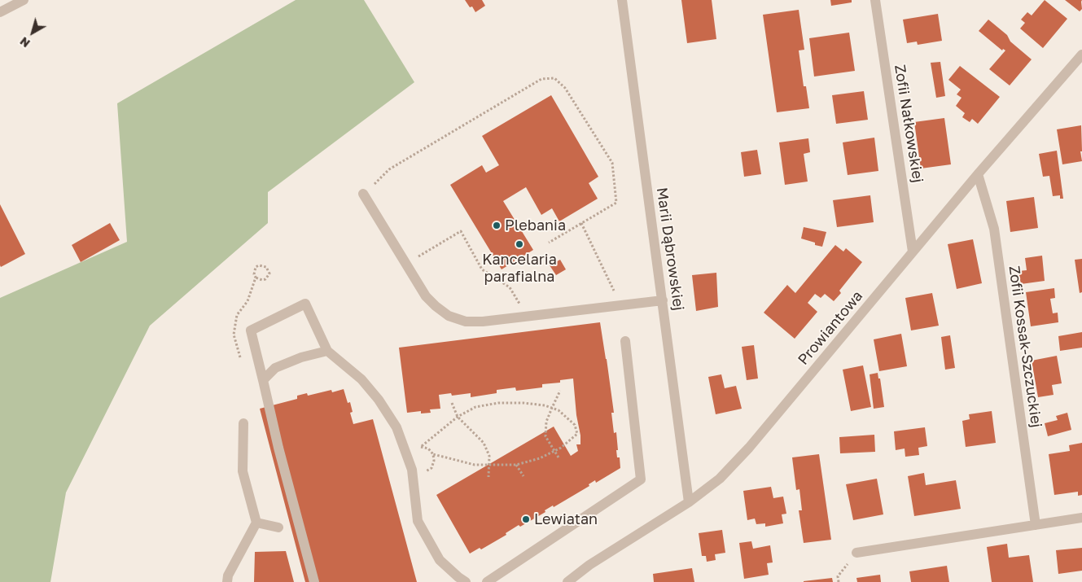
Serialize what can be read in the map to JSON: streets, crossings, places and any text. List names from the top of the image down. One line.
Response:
{"streets":{"street":["Zofii Nałkowskiej","Marii Dąbrowskiej","Prowiantowa","Zofii Kossak-Szczuckiej"]},"crossings":[["Zofii Nałkowskiej","Prowiantowa"],["Marii Dąbrowskiej","Prowiantowa"],["Prowiantowa","Zofii Kossak-Szczuckiej"]],"places":["Plebania","Kancelaria parafialna","Lewiatan"],"north":"bottom left"}
